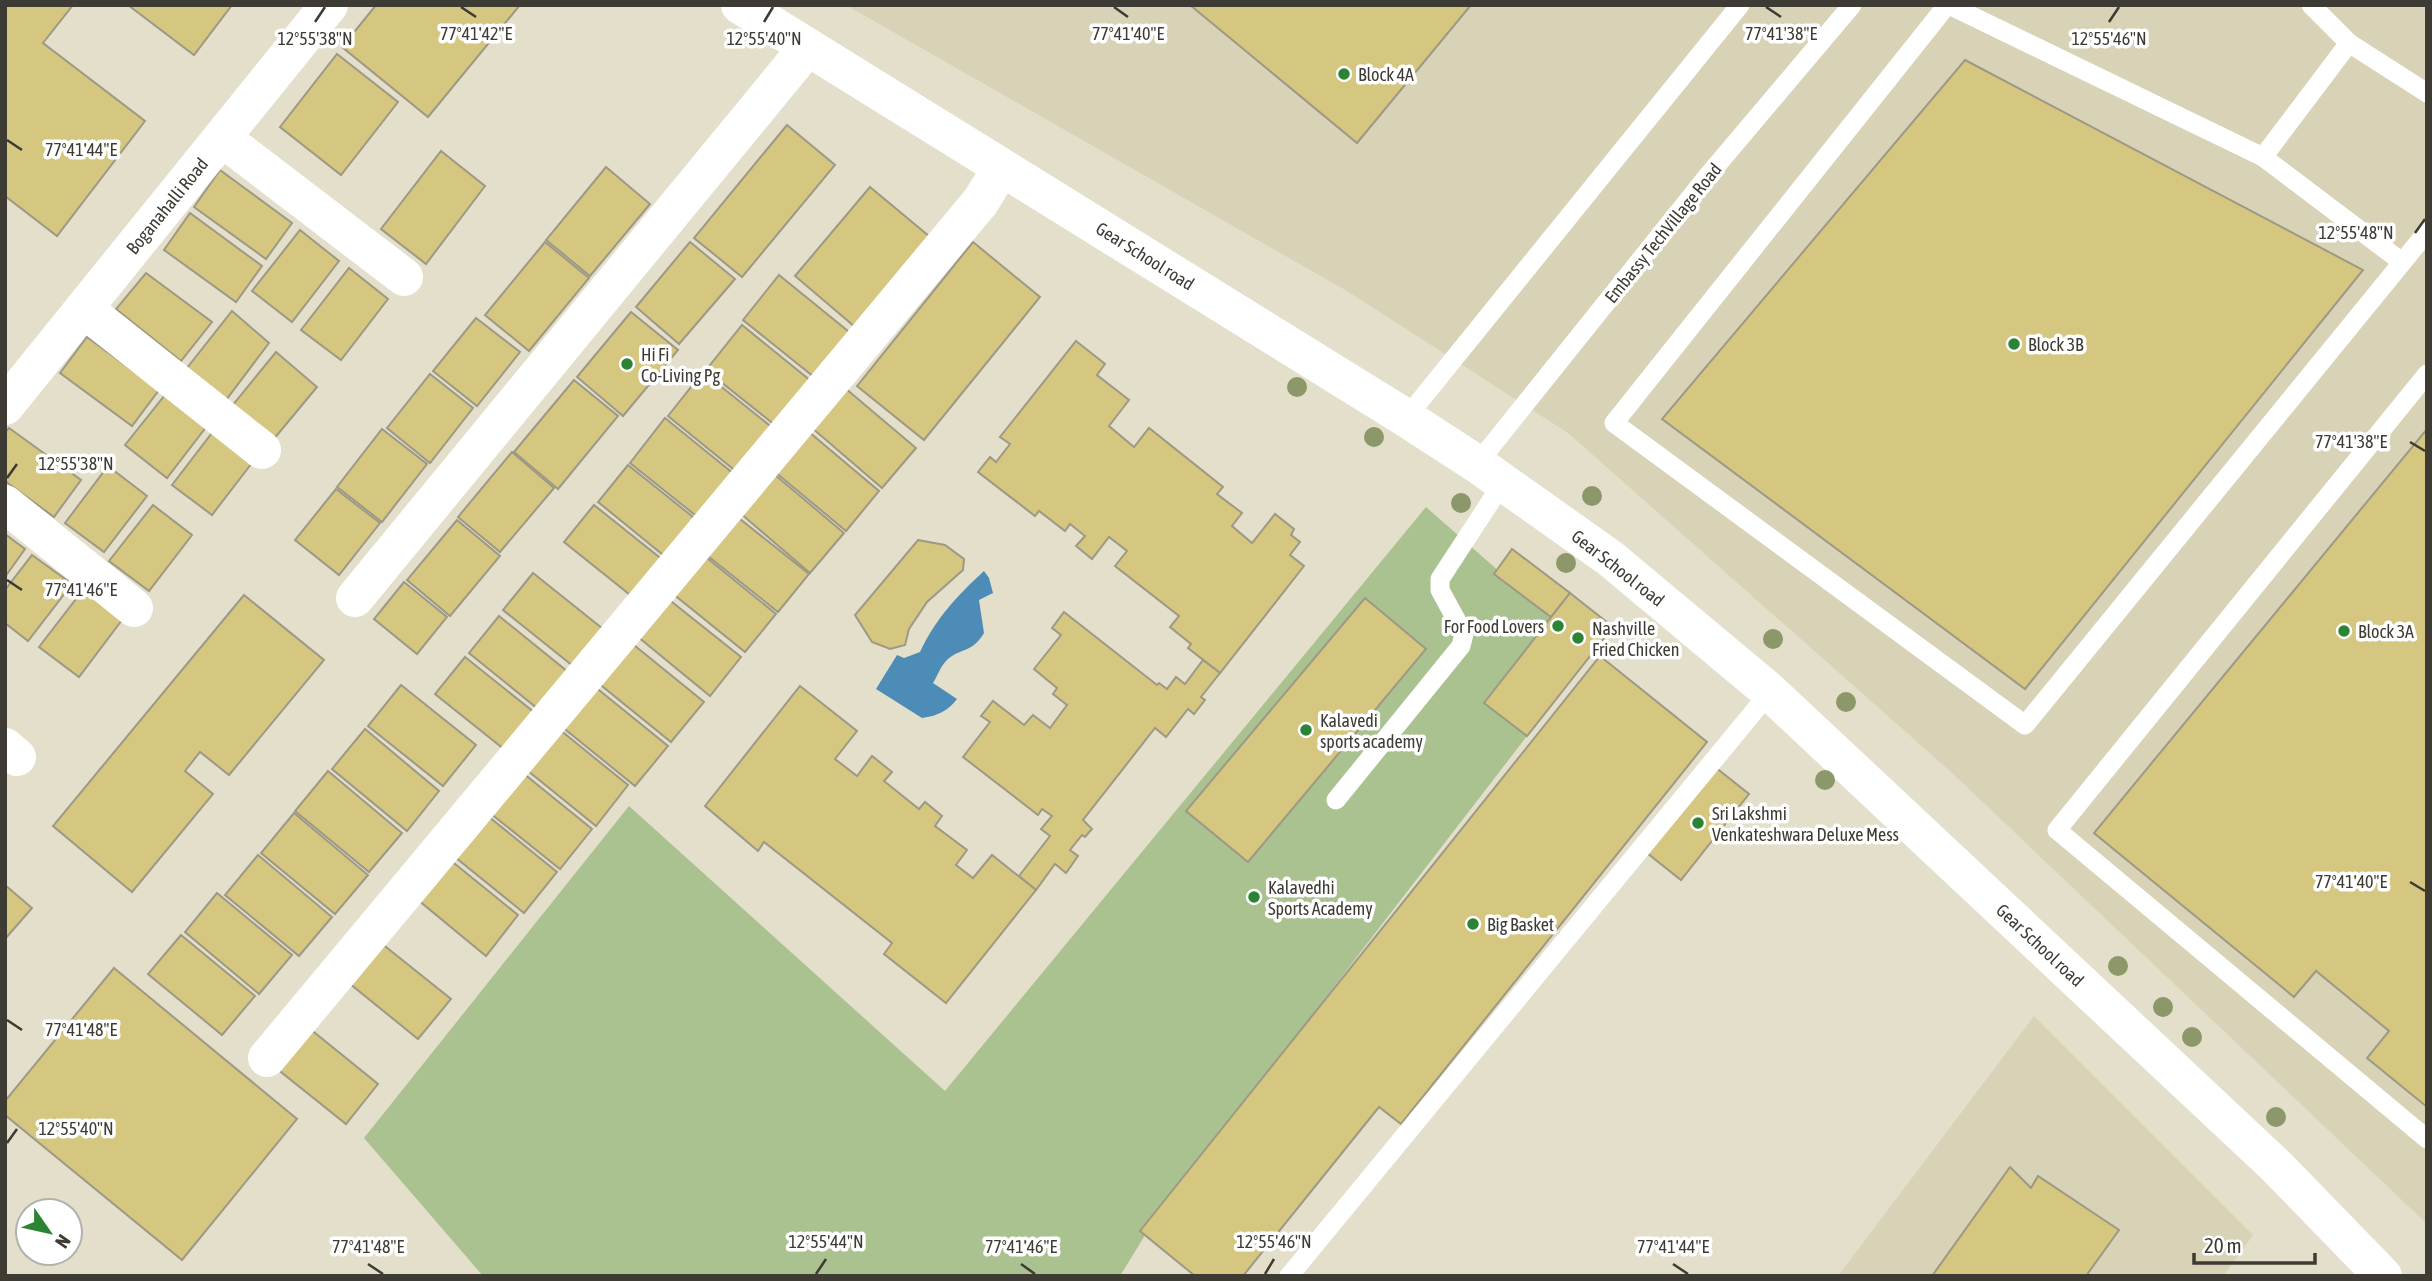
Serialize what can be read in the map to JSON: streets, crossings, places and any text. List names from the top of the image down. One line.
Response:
{"streets":{"street":["Boganahalli Road","Gear School road"],"lane":["Embassy TechVillage Road"]},"crossings":[["Embassy TechVillage Road","Gear School road"]],"places":["Block 4A","Block 3B","Hi Fi Co-Living Pg","For Food Lovers","Block 3A","Nashville Fried Chicken","Kalavedi sports academy","Sri Lakshmi Venkateshwara Deluxe Mess","Kalavedhi Sports Academy","Big Basket"],"scale_bar":"20 m","north":"bottom right","coordinates":["77°41'42\"E","77°41'40\"E","77°41'38\"E","12°55'38\"N","12°55'40\"N","12°55'46\"N","77°41'44\"E","12°55'48\"N","77°41'46\"E","77°41'48\"E","12°55'44\"N"]}
